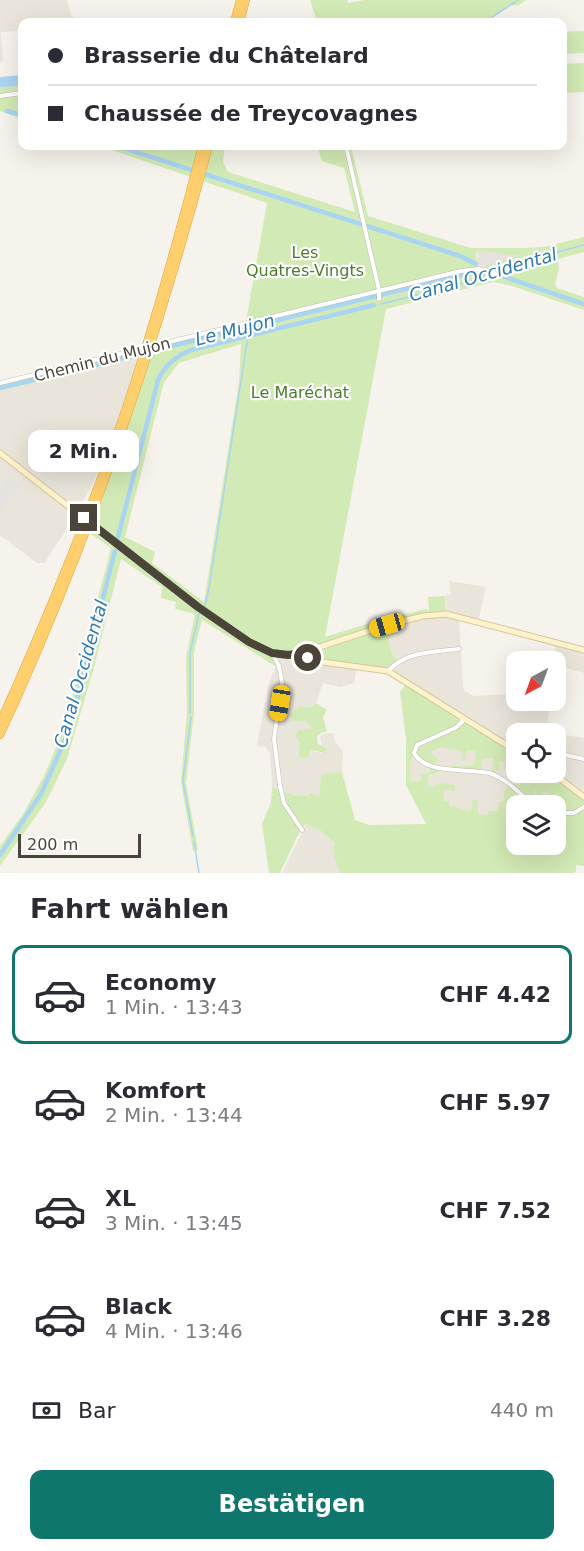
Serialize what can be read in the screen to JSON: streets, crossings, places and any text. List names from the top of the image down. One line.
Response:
{"streets":{"street":["Chemin du Mujon"]},"water":["Canal Occidental","Le Mujon"],"parks":["Les Quatres-Vingts","Le Maréchat"],"scale_bar":"200 m","north":"bottom left","page":{"banner":["Brasserie du Châtelard","Chaussée de Treycovagnes"],"bubble":"2 Min.","scale":"200 m","heading":"Fahrt wählen","list":[{"name":"Economy","note":"1 Min. · 13:43","value":"CHF 4.42"},{"name":"Komfort","note":"2 Min. · 13:44","value":"CHF 5.97"},{"name":"XL","note":"3 Min. · 13:45","value":"CHF 7.52"},{"name":"Black","note":"4 Min. · 13:46","value":"CHF 3.28"}],"pay":["Bar","440 m"],"buttons":"Bestätigen"}}
